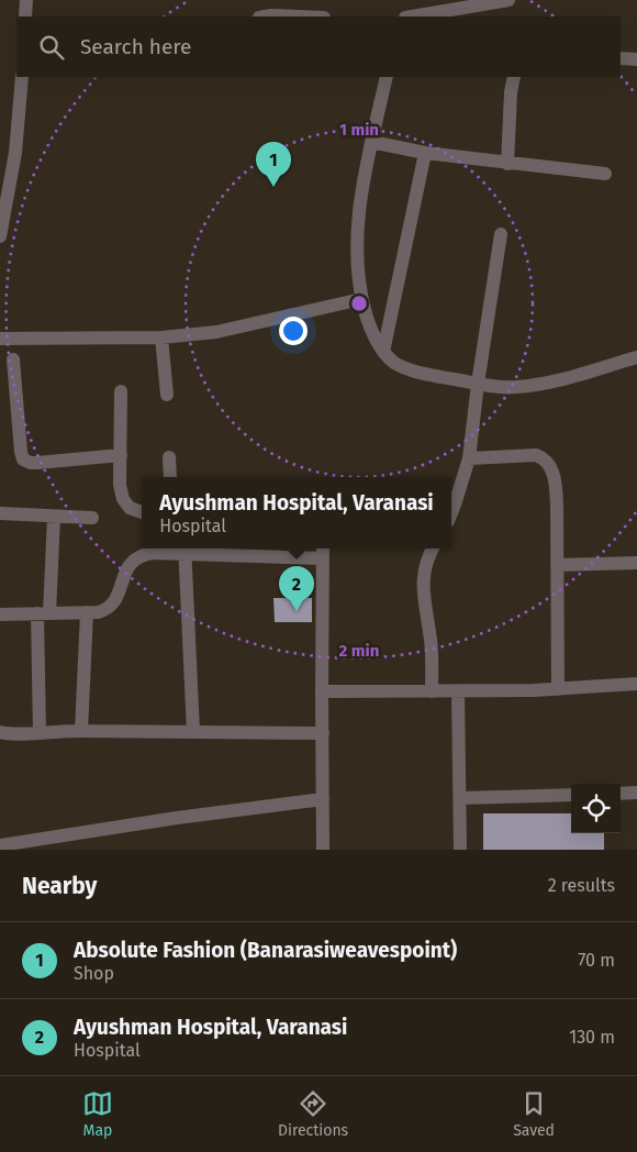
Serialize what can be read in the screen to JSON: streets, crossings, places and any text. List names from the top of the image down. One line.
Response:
{"page":{"search":"Search here","pins":["1","2"],"popup":["Ayushman Hospital, Varanasi","Hospital"],"heading":["Nearby","2 results"],"list":[{"mark":"1","name":"Absolute Fashion (Banarasiweavespoint)","note":"Shop","value":"70 m"},{"mark":"2","name":"Ayushman Hospital, Varanasi","note":"Hospital","value":"130 m"}],"nav":["Map","Directions","Saved"]},"rings":["1 min","2 min"]}
